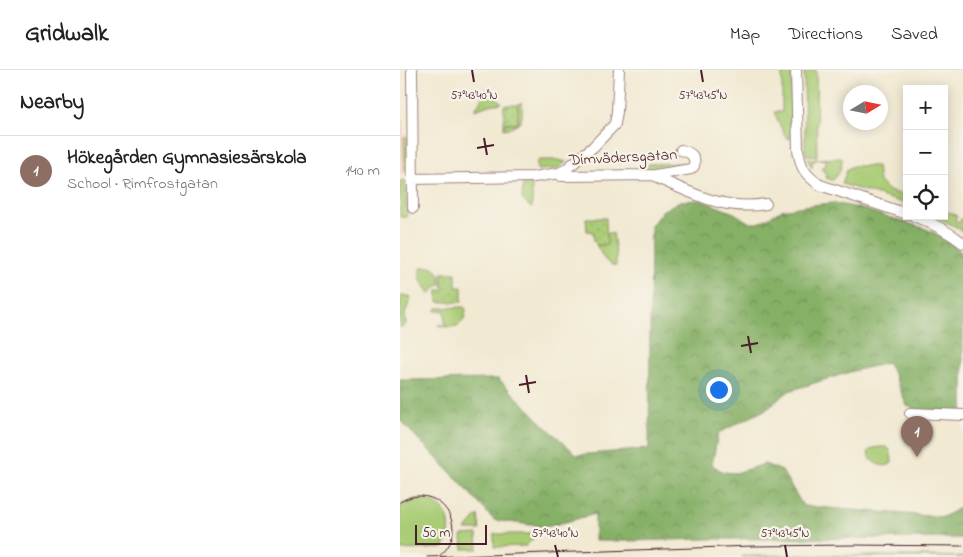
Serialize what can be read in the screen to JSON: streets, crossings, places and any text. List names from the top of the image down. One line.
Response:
{"streets":{"street":["Dimvädersgatan"]},"scale_bar":"50 m","north":"right","page":{"header":"Gridwalk","nav":["Map","Directions","Saved"],"heading":"Nearby","map_buttons":["+","−"],"list":[{"mark":"1","name":"Hökegården Gymnasiesärskola","note":"School · Rimfrostgatan","value":"140 m"}],"pins":"1","scale":"50 m"},"coordinates":["57°43'40\"N","57°43'45\"N"]}
